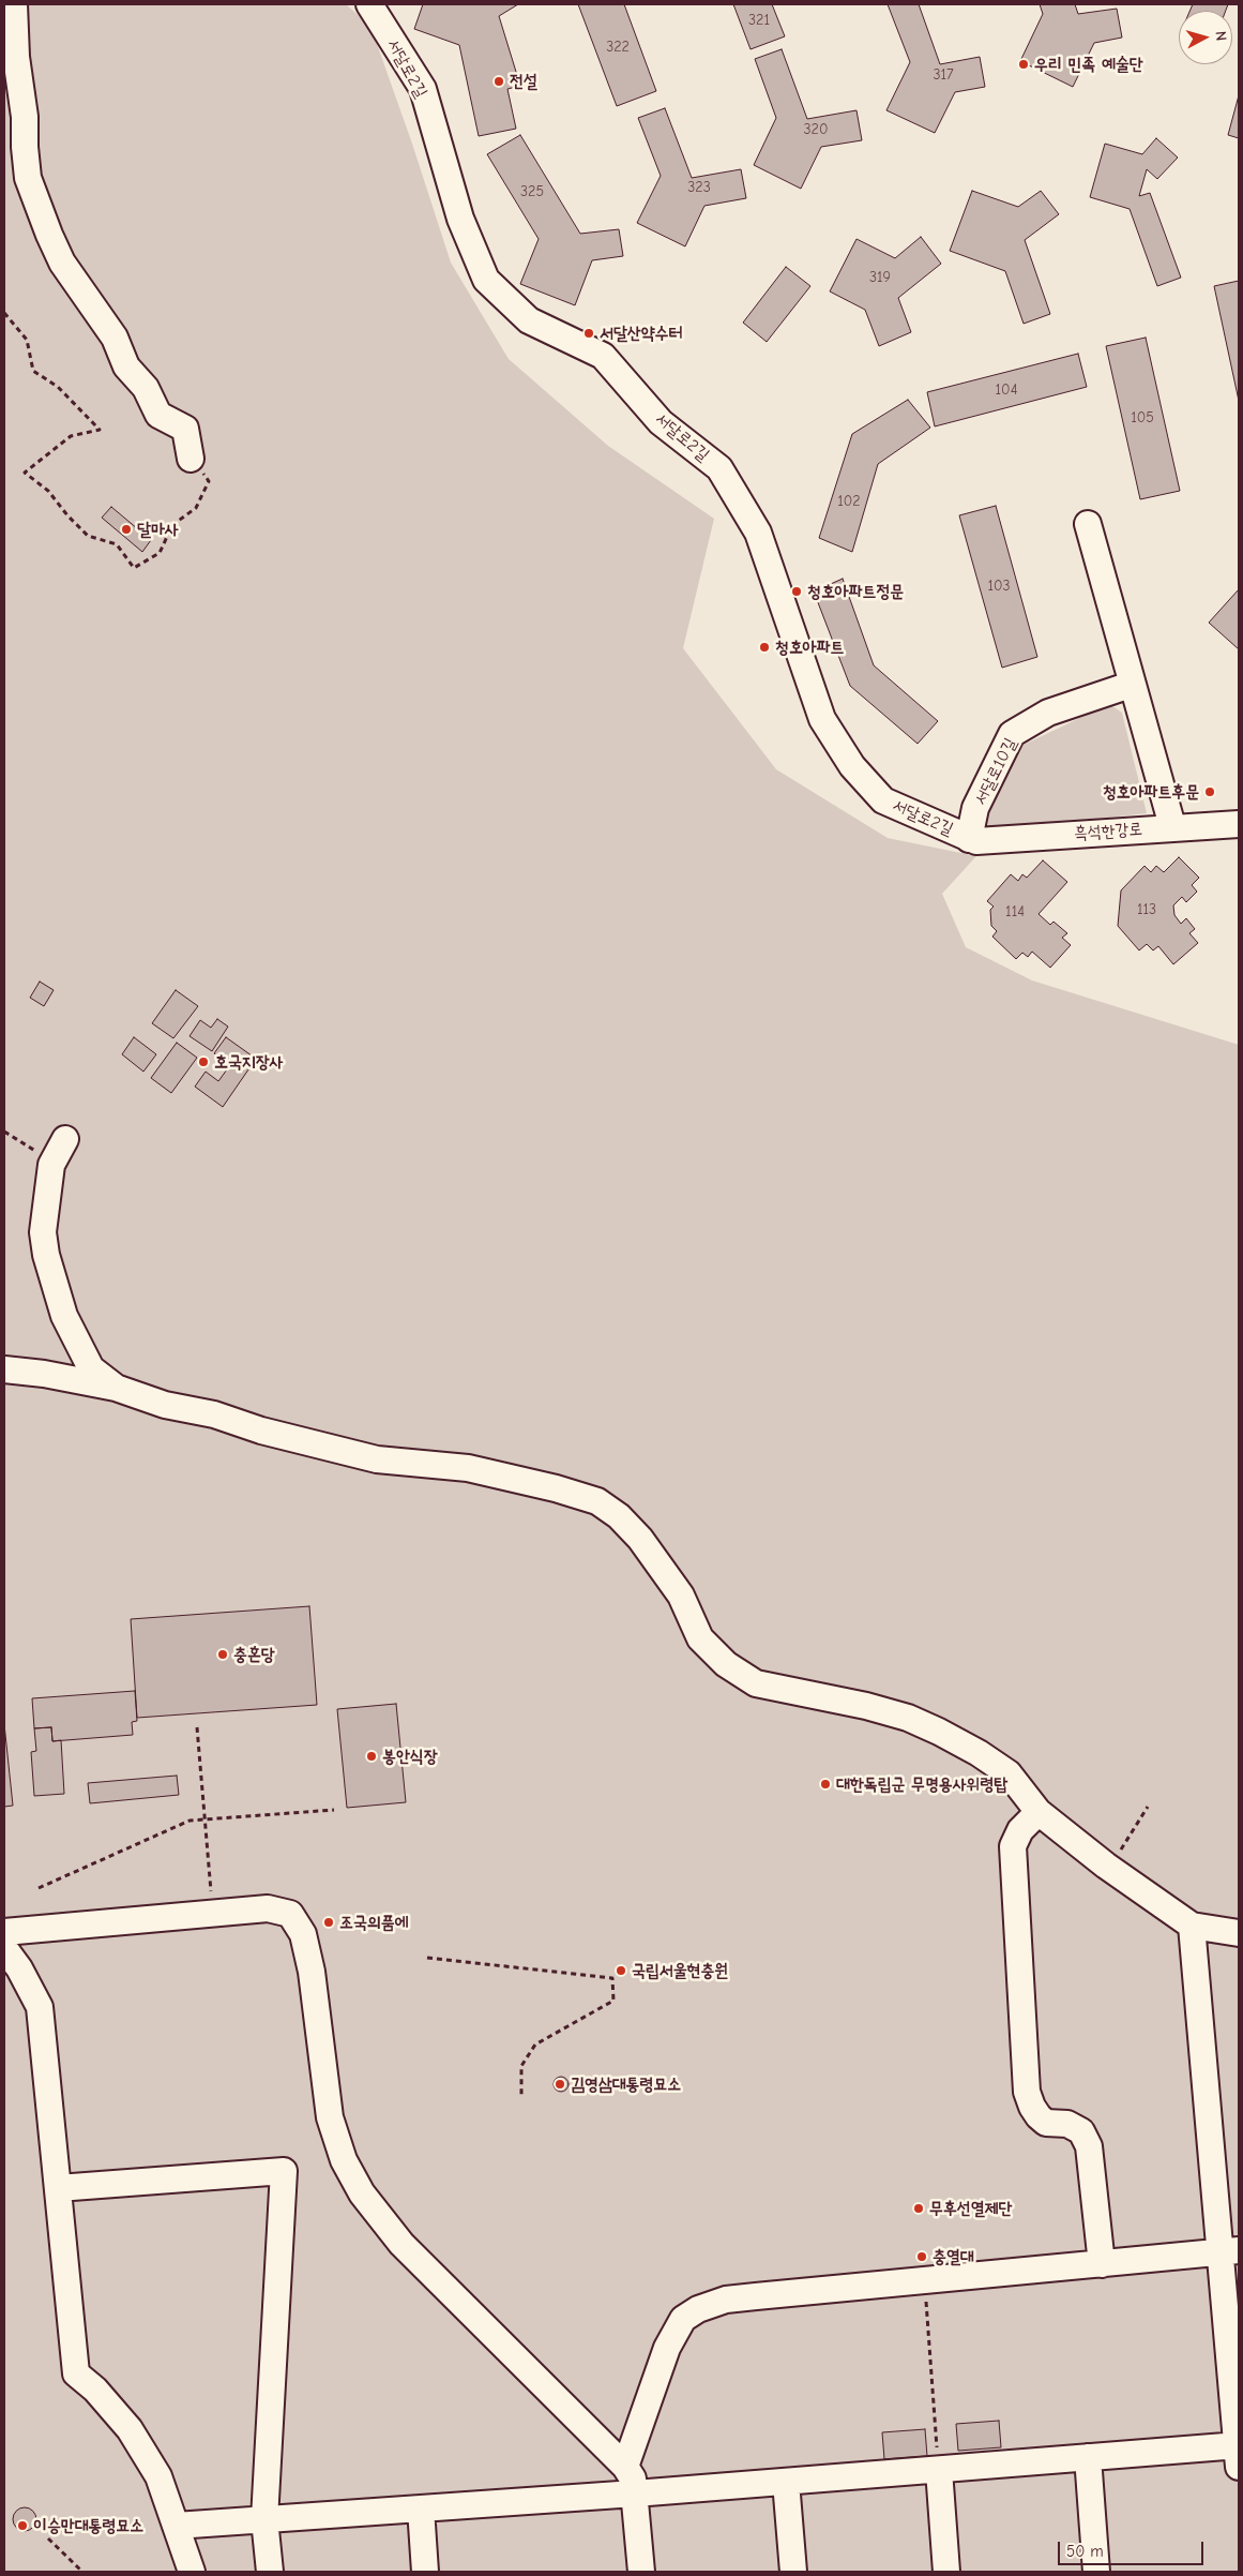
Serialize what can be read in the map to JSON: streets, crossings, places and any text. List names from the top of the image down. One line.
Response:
{"streets":{"street":["서달로2길","서달로10길","흑석한강로"]},"crossings":[["서달로2길","서달로10길"],["서달로2길","흑석한강로"],["서달로10길","흑석한강로"]],"places":["우리 민족 예술단","전설","서달산약수터","달마사","청호아파트정문","청호아파트","청호아파트후문","호국지장사","충혼당","봉안식장","대한독립군 무명용사위령탑","조국의품에","국립서울현충원","김영삼대통령묘소","무후선열제단","충열대","이승만대통령묘소"],"house_numbers":["321","322","317","320","323","325","319","104","105","102","103","113","114"],"scale_bar":"50 m","north":"right"}
